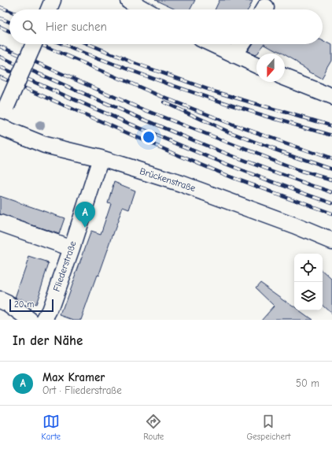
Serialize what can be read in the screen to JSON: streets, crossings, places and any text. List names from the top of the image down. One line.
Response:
{"streets":{"street":["Brückenstraße","Fliederstraße"]},"crossings":[["Brückenstraße","Fliederstraße"]],"scale_bar":"20 m","north":"bottom","page":{"search":"Hier suchen","pins":"A","scale":"20 m","heading":"In der Nähe","list":[{"mark":"A","name":"Max Kramer","note":"Ort · Fliederstraße","value":"50 m"}],"nav":["Karte","Route","Gespeichert"]}}
